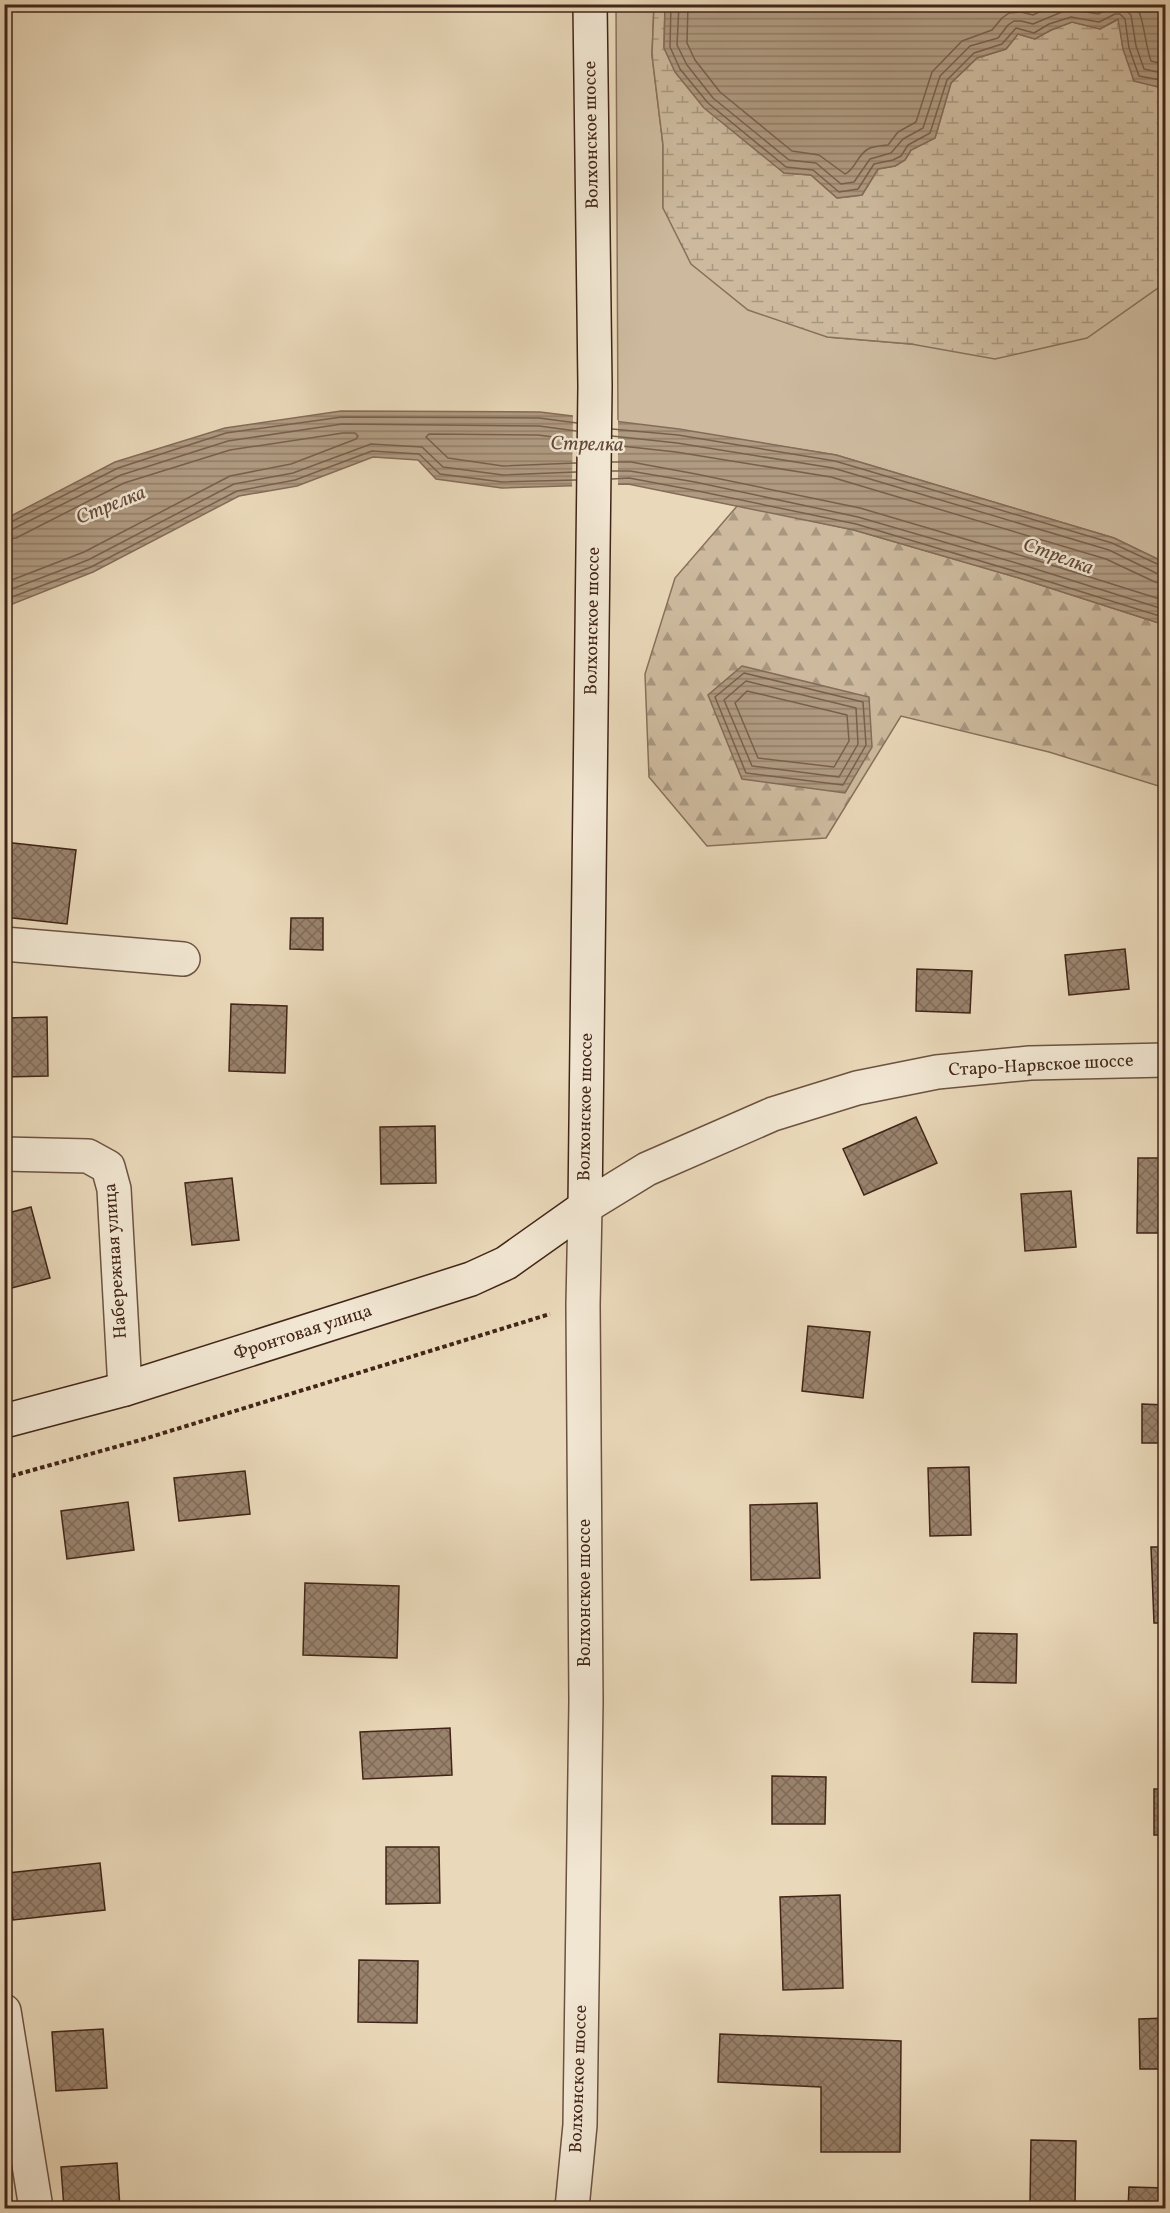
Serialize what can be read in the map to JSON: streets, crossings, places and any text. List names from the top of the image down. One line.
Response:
{"streets":{"street":["Волхонское шоссе","Старо-Нарвское шоссе","Набережная улица","Фронтовая улица"]},"crossings":[["Волхонское шоссе","Старо-Нарвское шоссе"],["Волхонское шоссе","Фронтовая улица"],["Старо-Нарвское шоссе","Фронтовая улица"],["Набережная улица","Фронтовая улица"]],"water":["Стрелка"]}
